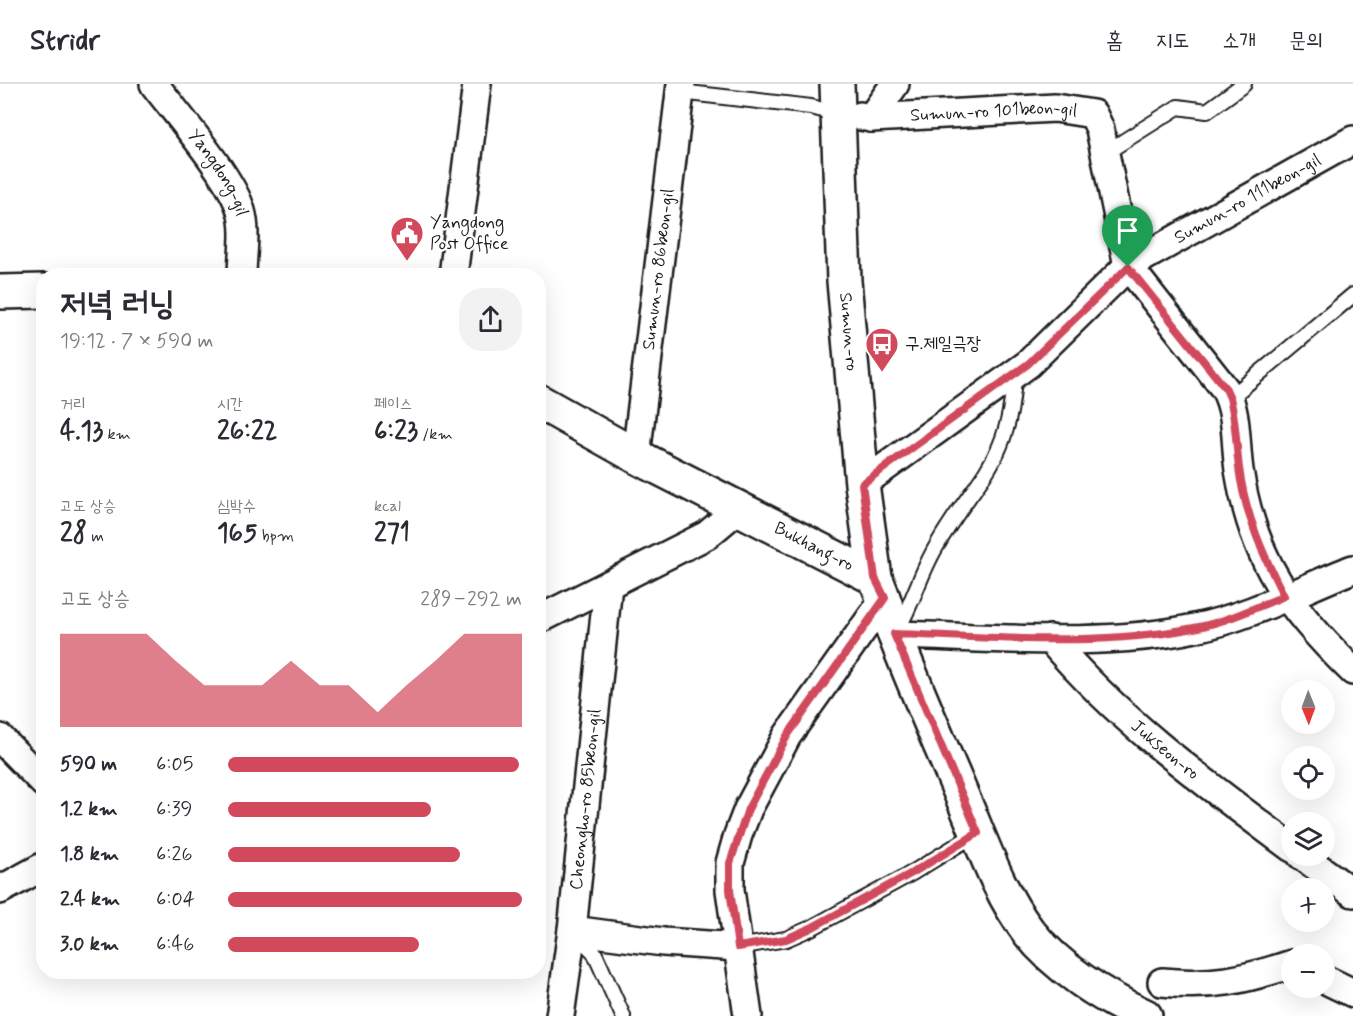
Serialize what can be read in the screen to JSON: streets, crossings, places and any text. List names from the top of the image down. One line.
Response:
{"streets":{"street":["Sumun-ro 101beon-gil","Yangdong-gil","Sumun-ro 111beon-gil","Sumun-ro 86beon-gil","Sumun-ro","Bukhang-ro","Jukseon-ro","Cheongho-ro 85beon-gil"]},"crossings":[["Sumun-ro 111beon-gil","Sumun-ro"],["Sumun-ro 86beon-gil","Bukhang-ro"],["Sumun-ro","Bukhang-ro"]],"places":{"public building":["Yangdong Post Office"],"bus stop":["구.제일극장"]},"north":"bottom","page":{"header":"Stridr","nav":["홈","지도","소개","문의"],"heading":["저녁 러닝","19:12 · 7 × 590 m"],"stats":[["거리","4.13 km"],["시간","26:22"],["페이스","6:23 /km"],["고도 상승","28 m"],["심박수","165 bpm"],["kcal","271"]],"chart":["고도 상승","289–292 m"],"map_buttons":["+","−"],"list":[{"name":"590 m","note":"6:05"},{"name":"1.2 km","note":"6:39"},{"name":"1.8 km","note":"6:26"},{"name":"2.4 km","note":"6:04"},{"name":"3.0 km","note":"6:46"}]}}
